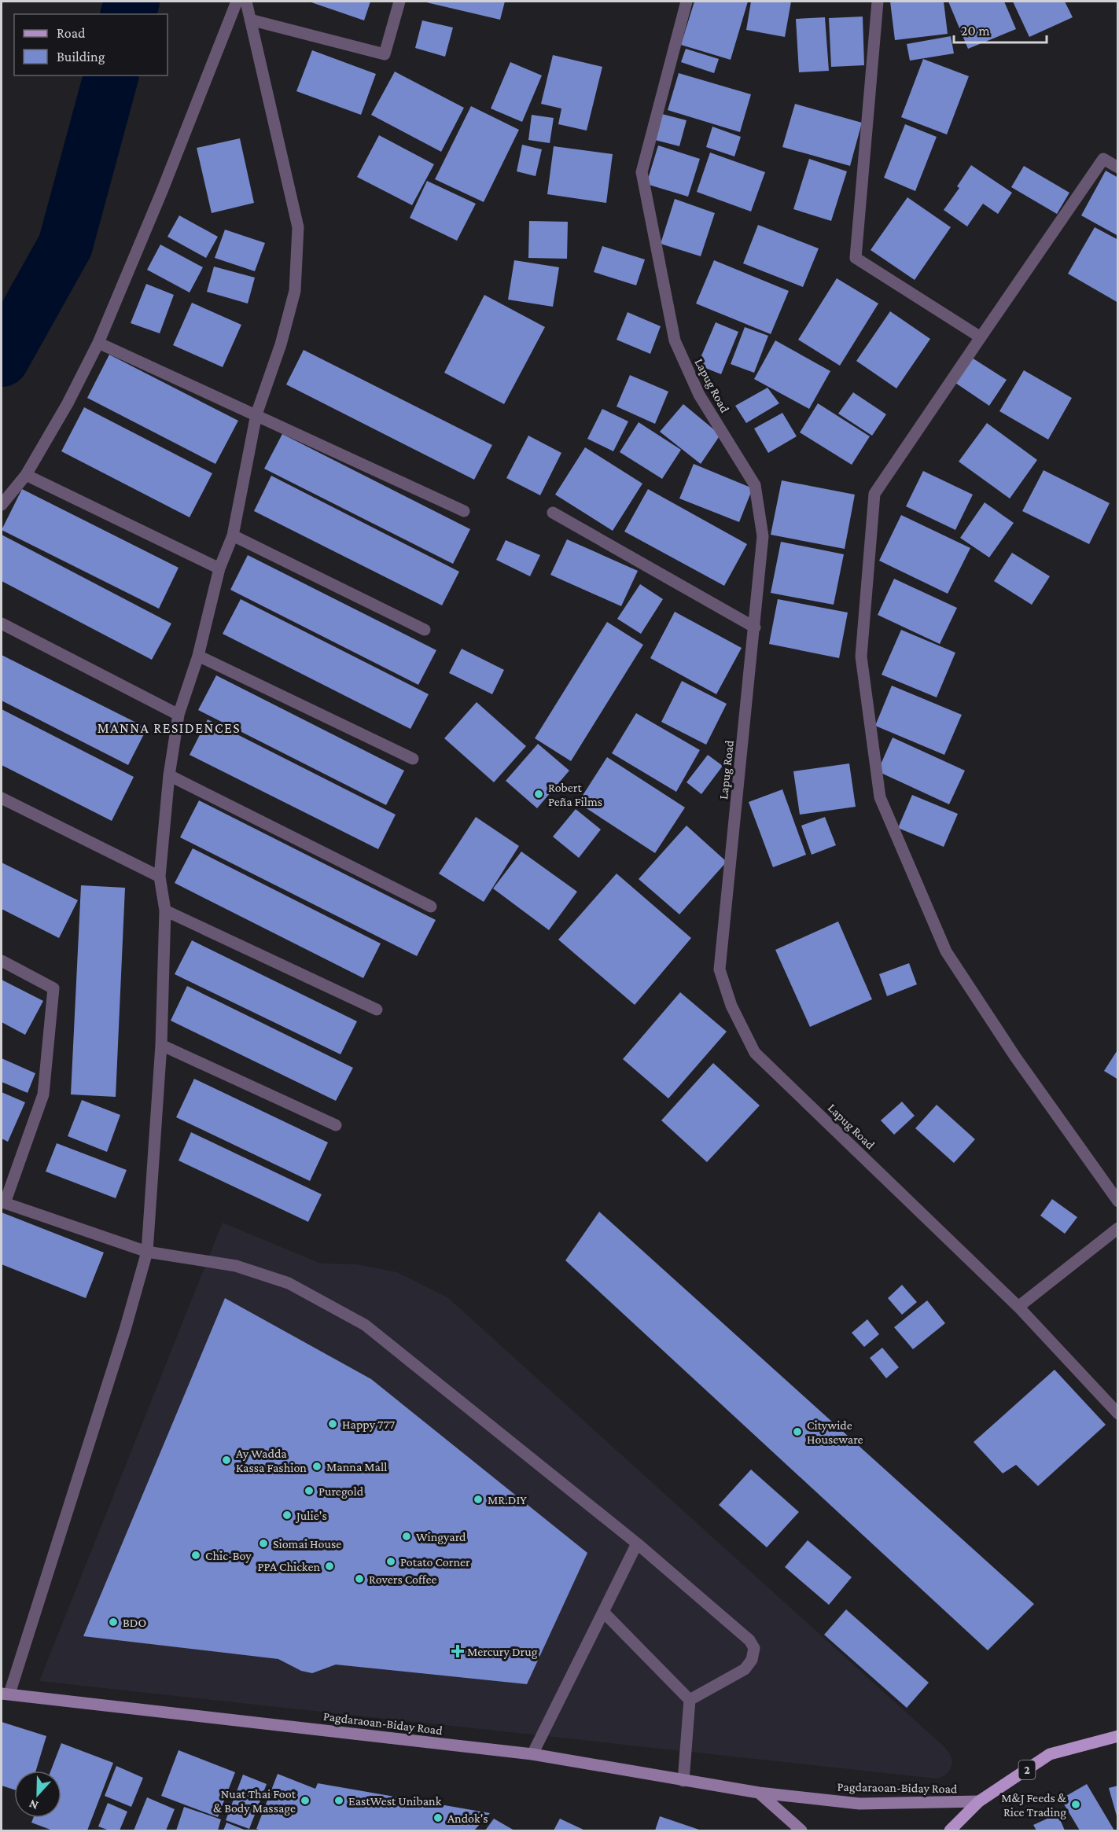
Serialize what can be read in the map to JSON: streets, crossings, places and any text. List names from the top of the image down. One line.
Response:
{"streets":{"main road":["Pagdaraoan-Biday Road","2"],"street":["Lapug Road"]},"crossings":[["Pagdaraoan-Biday Road","2"]],"districts":["MANNA RESIDENCES"],"places":{"other":["Robert Peña Films","Happy 777","Citywide Houseware","Ay Wadda Kassa Fashion","Manna Mall","Puregold","MR.DIY","Julie's","Wingyard","Siomai House","Chic-Boy","Potato Corner","PPA Chicken","Rovers Coffee","BDO","Nuat Thai Foot & Body Massage","EastWest Unibank","M&J Feeds & Rice Trading","Andok's"],"health":["Mercury Drug"]},"legend":["Road","Building"],"scale_bar":"20 m","north":"bottom"}
